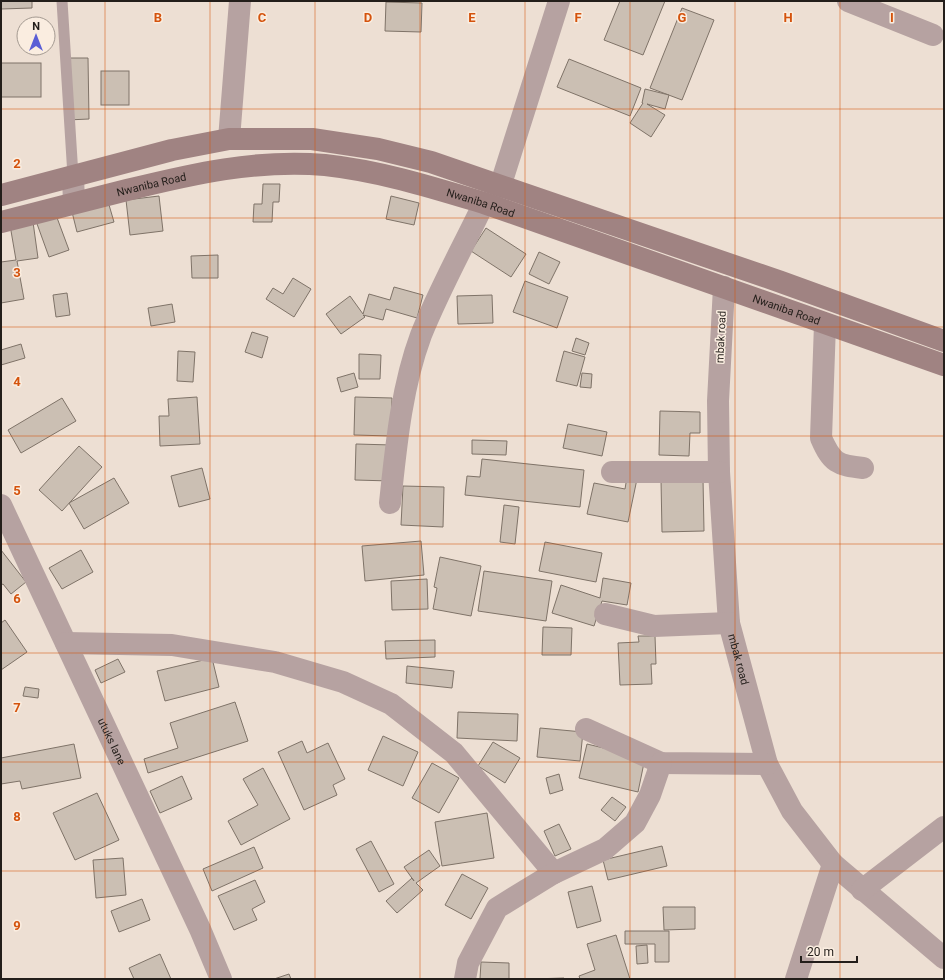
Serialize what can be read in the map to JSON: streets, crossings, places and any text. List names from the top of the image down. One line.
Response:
{"streets":{"main road":["Nwaniba Road"],"street":["mbak road","utuks lane"]},"crossings":[["Nwaniba Road","mbak road"]],"scale_bar":"20 m","north":"top","grid":{"columns":["B","C","D","E","F","G","H","I"],"rows":["2","3","4","5","6","7","8","9"]}}
